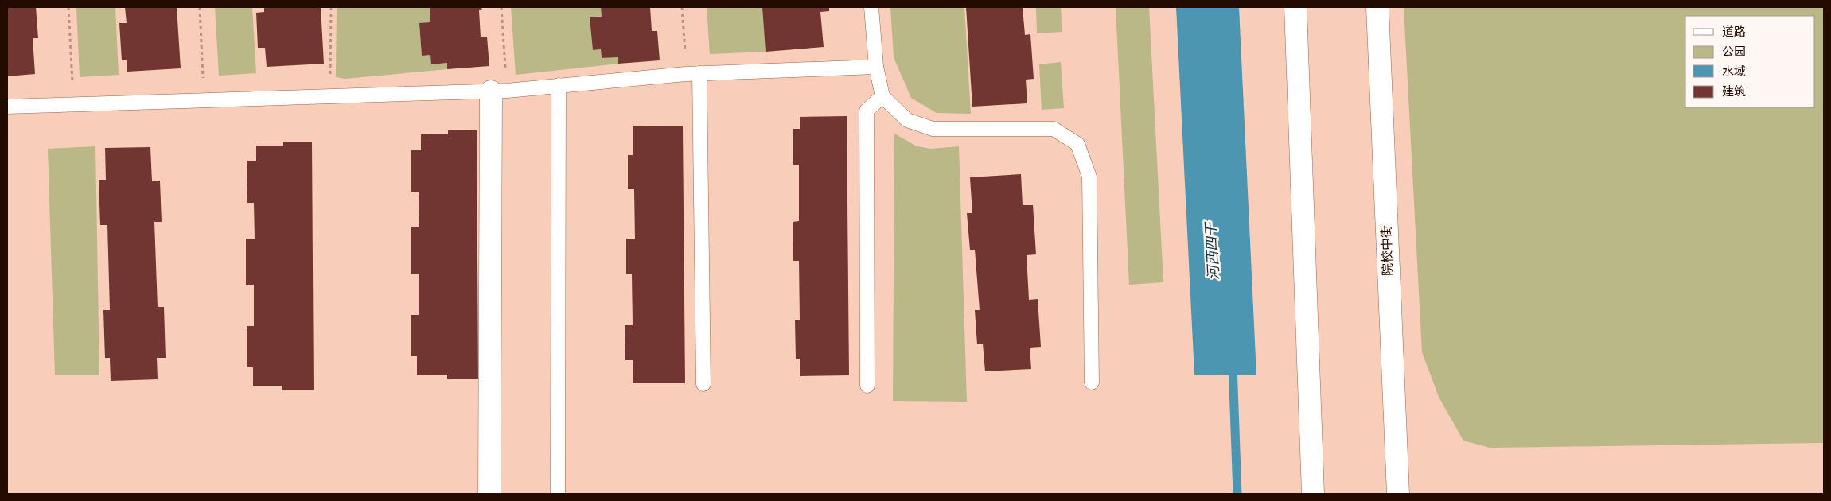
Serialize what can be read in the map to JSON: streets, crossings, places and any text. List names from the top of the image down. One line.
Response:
{"streets":{"main road":["院校中街"]},"water":["河西四干"],"legend":["道路","公园","水域","建筑"]}
